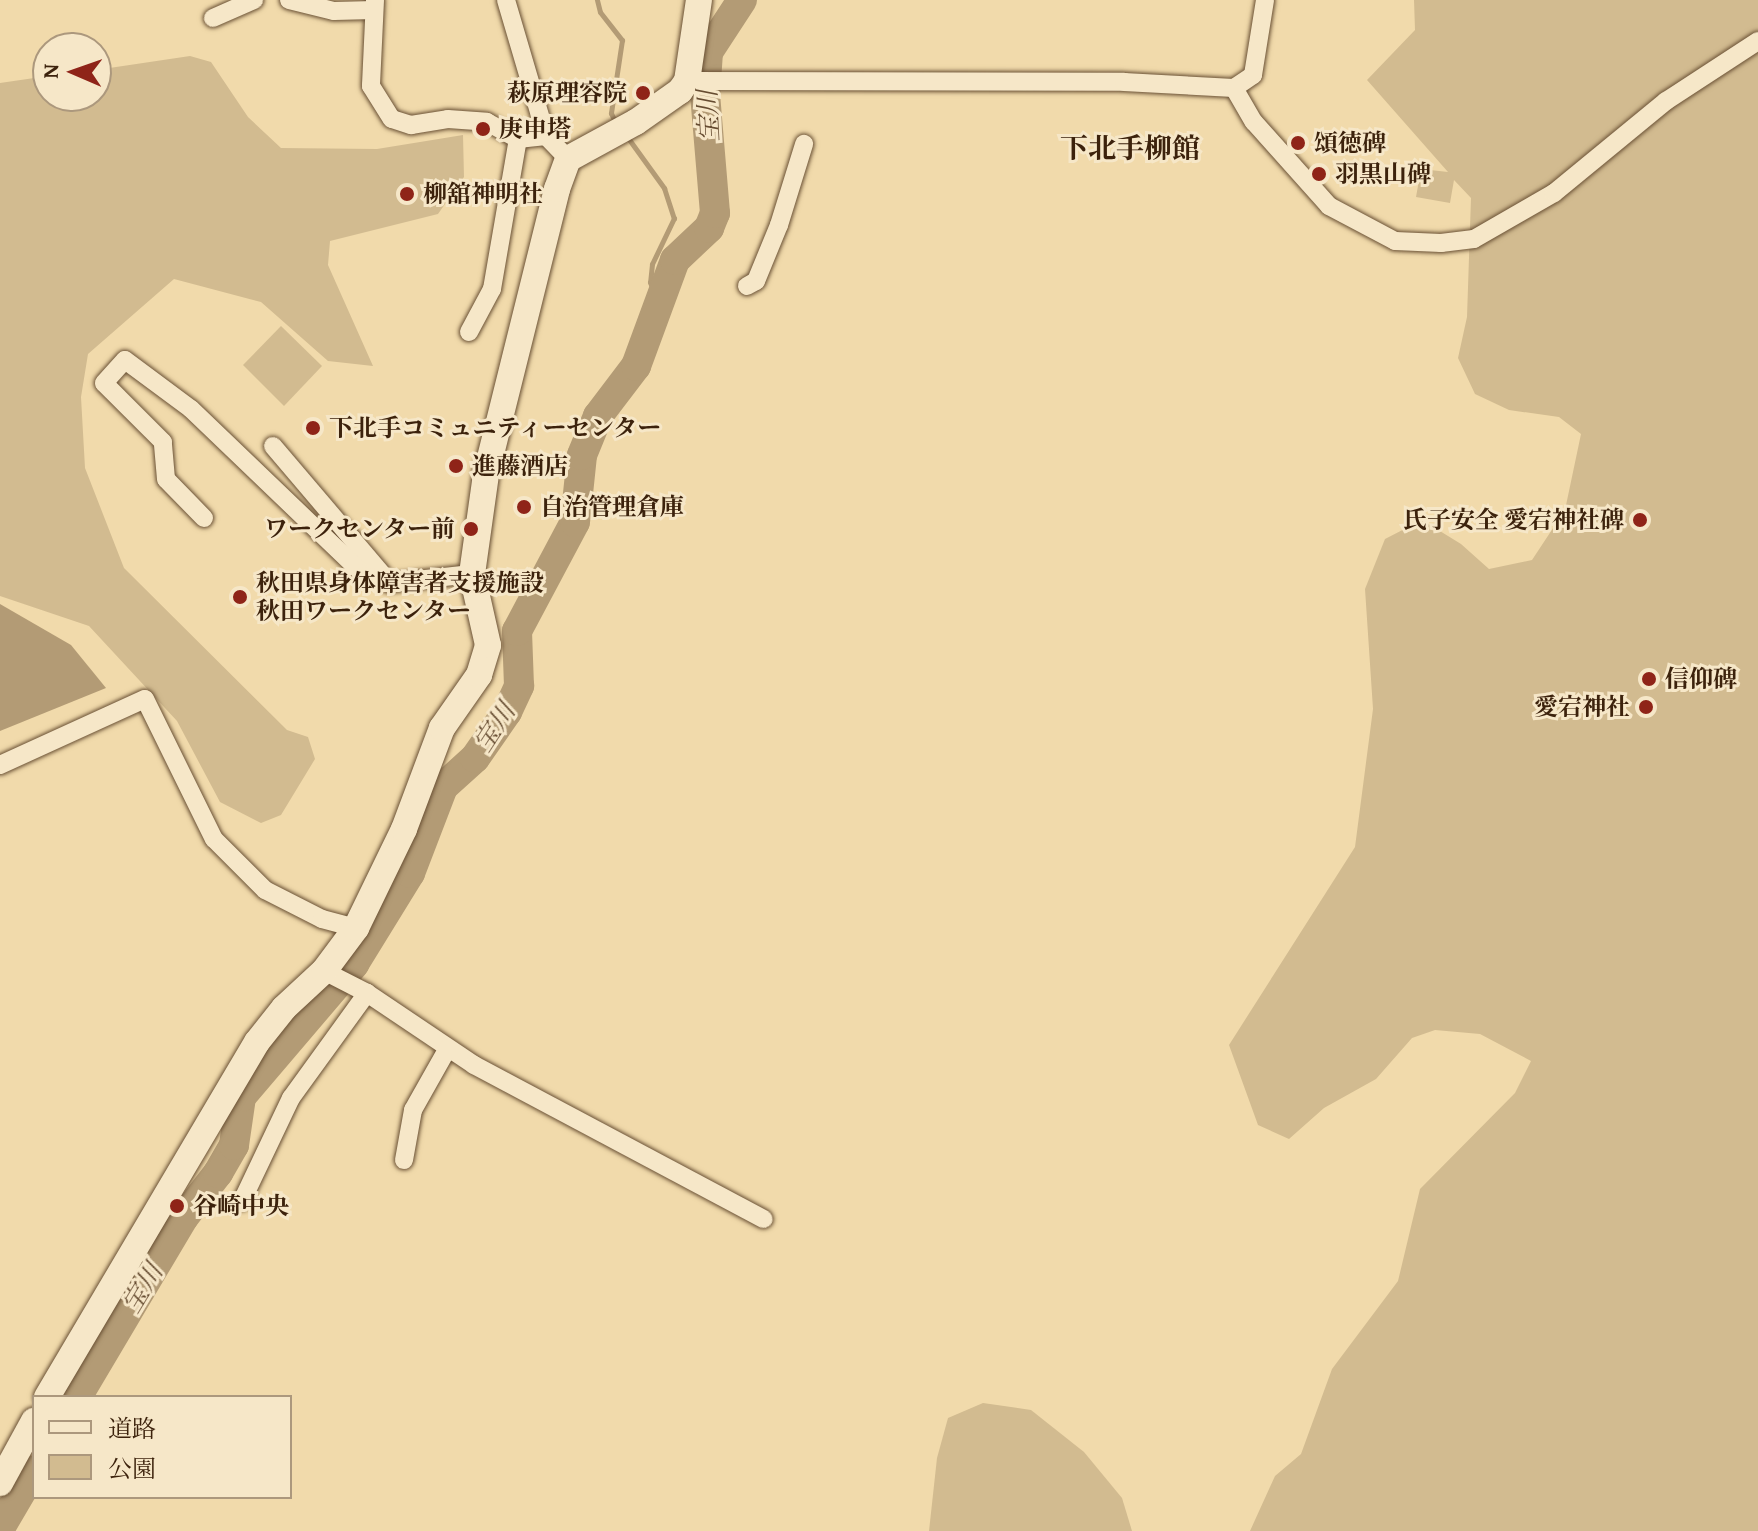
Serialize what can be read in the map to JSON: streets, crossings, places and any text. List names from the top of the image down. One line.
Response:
{"districts":["下北手柳館"],"water":["宝川"],"places":["萩原理容院","庚申塔","頌徳碑","羽黒山碑","柳舘神明社","下北手コミュニティーセンター","進藤酒店","自治管理倉庫","氏子安全 愛宕神社碑","ワークセンター前","秋田県身体障害者支援施設 秋田ワークセンター","信仰碑","愛宕神社","谷崎中央"],"legend":["道路","公園"],"north":"left"}
